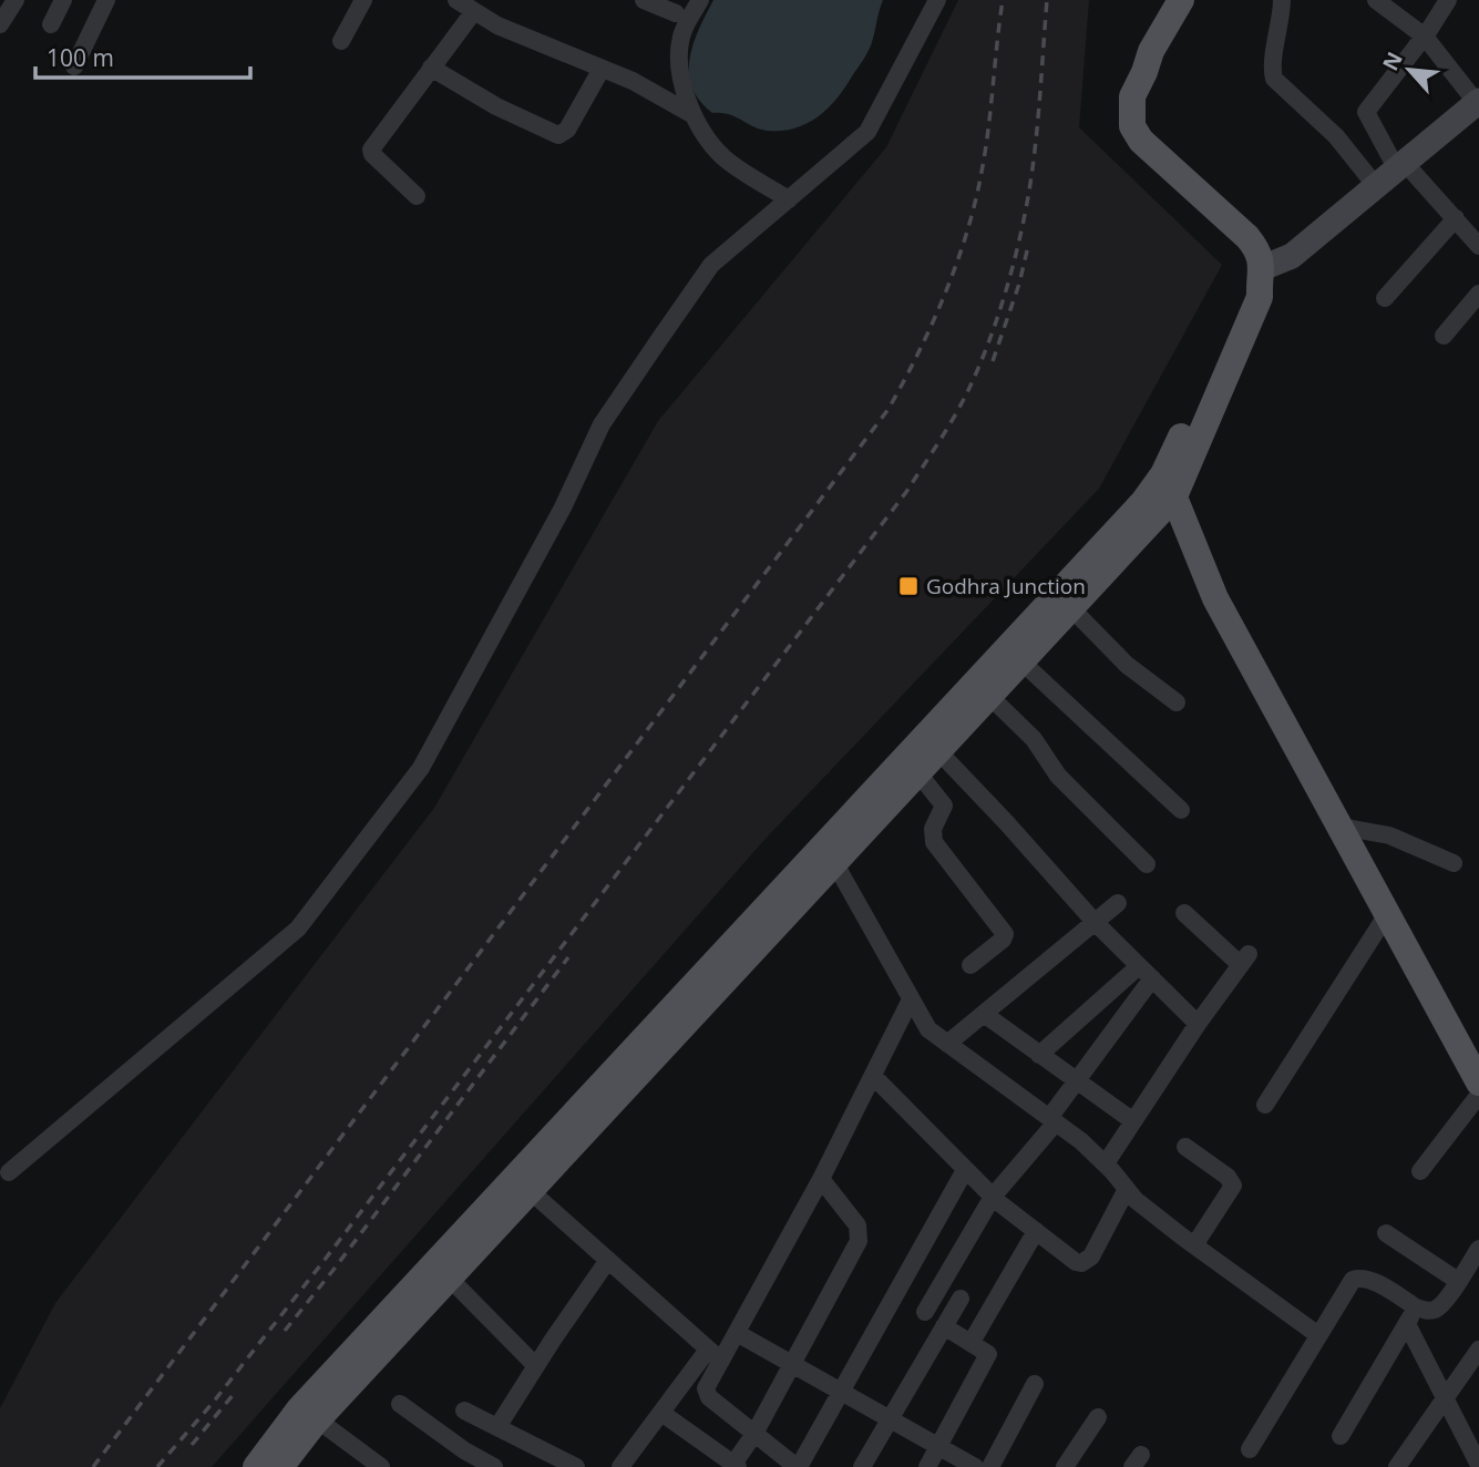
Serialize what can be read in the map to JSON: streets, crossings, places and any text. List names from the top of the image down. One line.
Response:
{"places":{"transit":["Godhra Junction"]},"scale_bar":"100 m","north":"top left"}
